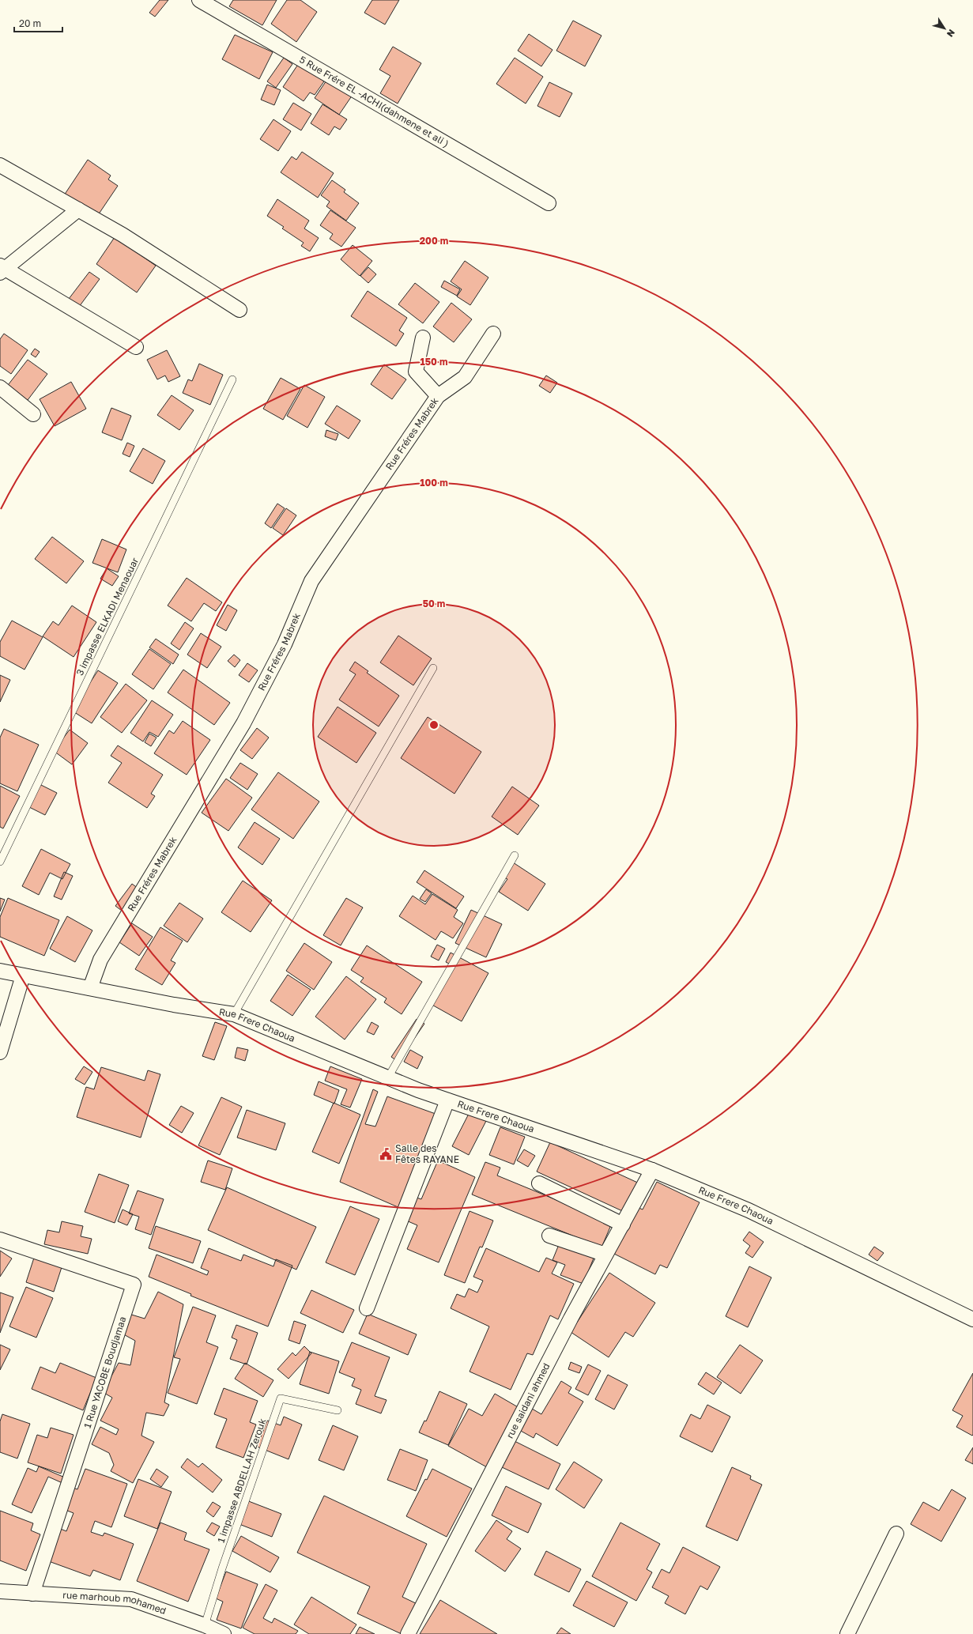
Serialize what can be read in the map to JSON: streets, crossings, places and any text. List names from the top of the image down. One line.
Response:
{"streets":{"street":["5 Rue Frére EL -ACHI(dahmene et ali )","Rue Fréres Mabrek","Rue Frere Chaoua","1 Rue YACOBE Boudjamaa","rue saidani ahmed","rue marhoub mohamed"],"lane":["3 impasse ELKADI Menaouar","1 impasse ABDELLAH Zerouk"]},"crossings":[["Rue Fréres Mabrek","Rue Frere Chaoua"],["Rue Frere Chaoua","rue saidani ahmed"],["1 Rue YACOBE Boudjamaa","rue marhoub mohamed"],["1 impasse ABDELLAH Zerouk","rue marhoub mohamed"]],"places":{"public building":["Salle des Fêtes RAYANE"]},"scale_bar":"20 m","north":"bottom right","rings":["200 m","150 m","100 m","50 m"]}
